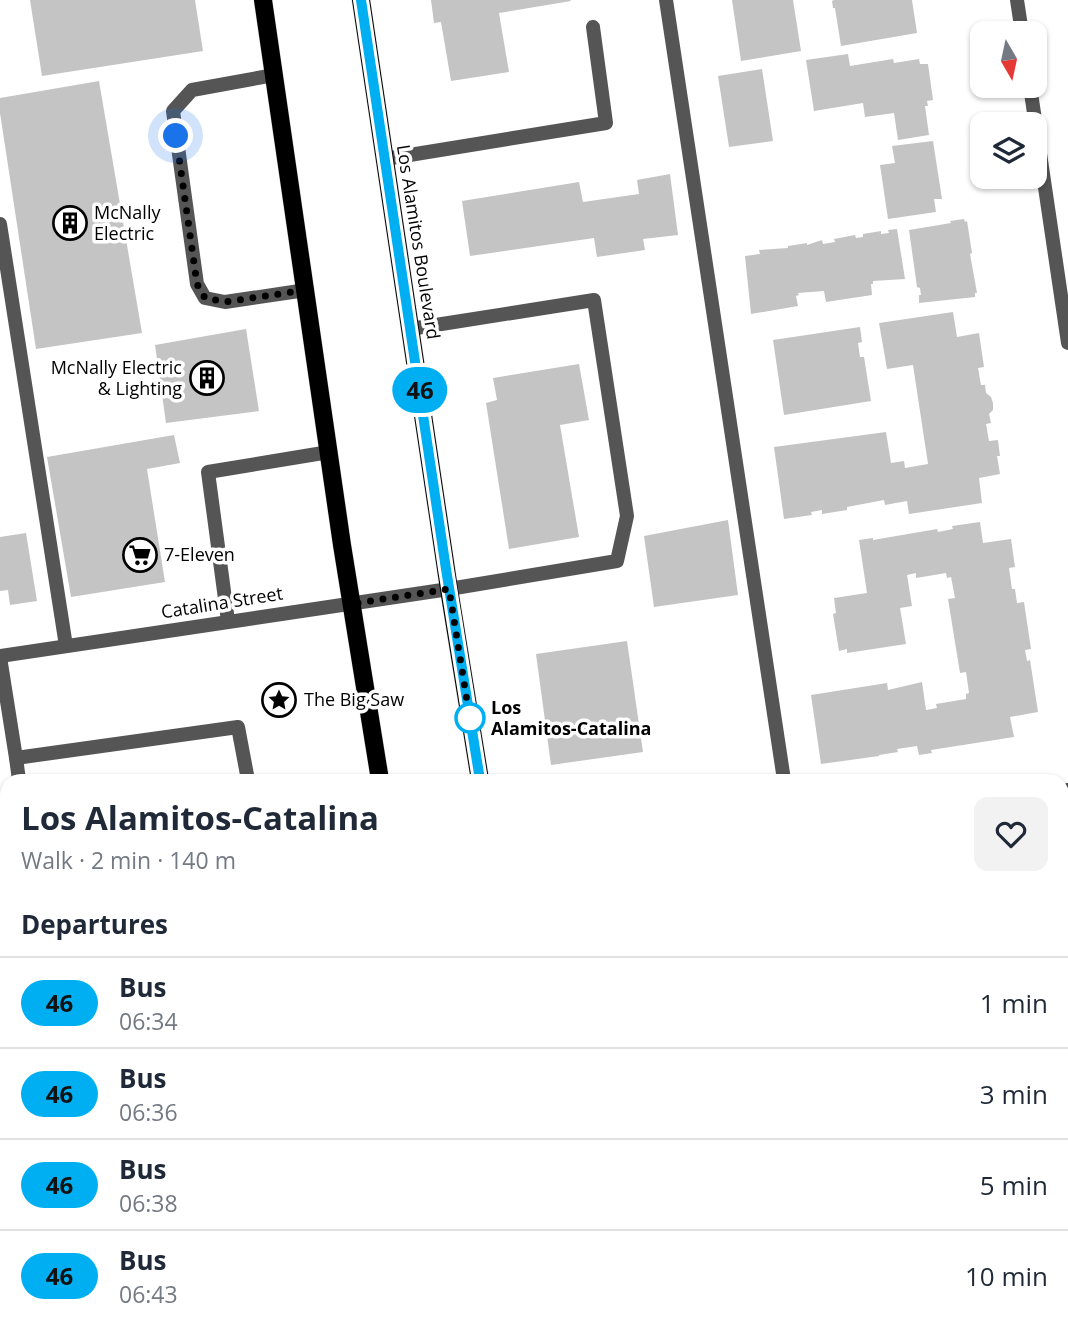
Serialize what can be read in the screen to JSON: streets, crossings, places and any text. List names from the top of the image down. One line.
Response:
{"streets":{"main road":["Los Alamitos Boulevard"],"street":["Catalina Street"]},"crossings":[["Los Alamitos Boulevard","Catalina Street"]],"places":{"building":["McNally Electric","McNally Electric & Lighting"],"supermarket":["7-Eleven"],"place":["The Big Saw"],"other":["Los Alamitos-Catalina"]},"lines":["bus line 46"],"north":"bottom","page":{"on_map":"46","heading":[["Los Alamitos-Catalina","Walk · 2 min · 140 m"],"Departures"],"list":[{"mark":"46","name":"Bus","note":"06:34","value":"1 min"},{"mark":"46","name":"Bus","note":"06:36","value":"3 min"},{"mark":"46","name":"Bus","note":"06:38","value":"5 min"},{"mark":"46","name":"Bus","note":"06:43","value":"10 min"}]}}
